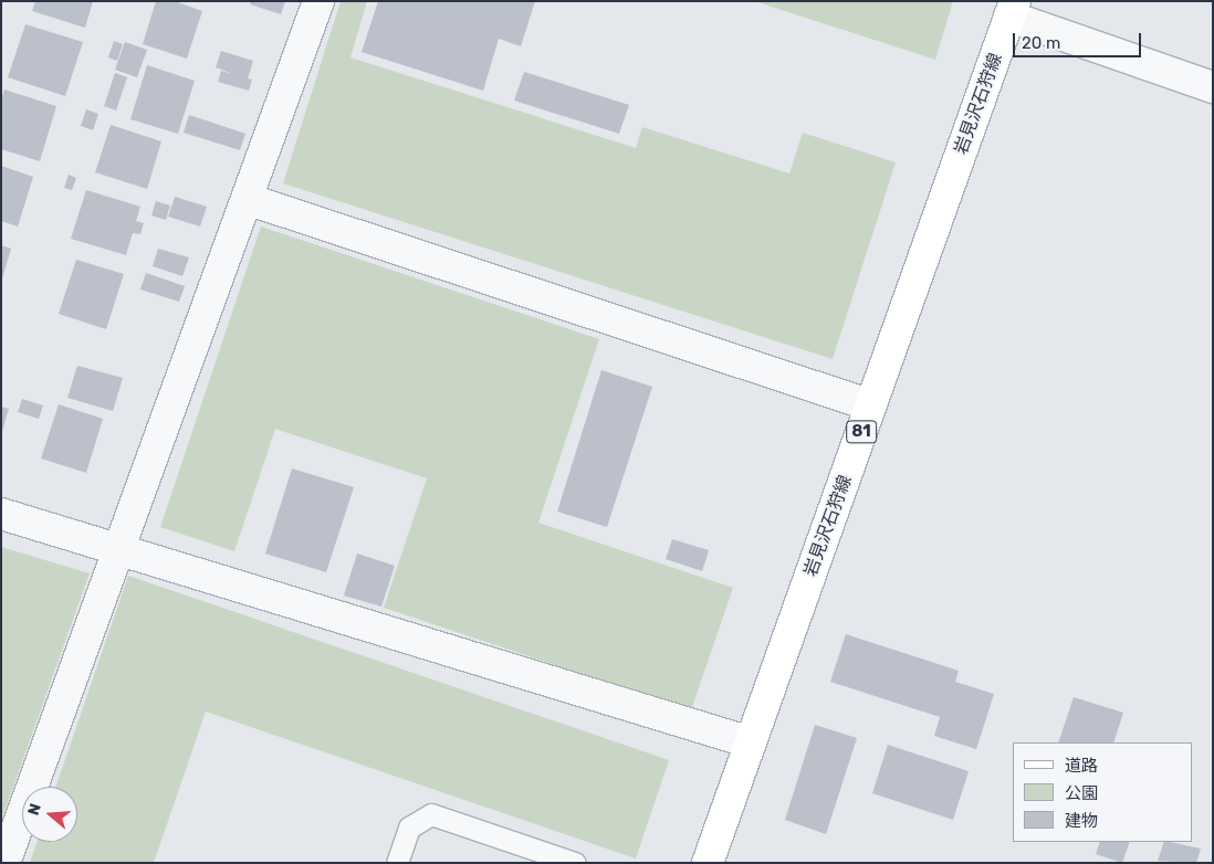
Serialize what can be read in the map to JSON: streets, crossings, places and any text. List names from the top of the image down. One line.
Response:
{"streets":{"main road":["岩見沢石狩線","81"]},"legend":["道路","公園","建物"],"scale_bar":"20 m","north":"left"}
